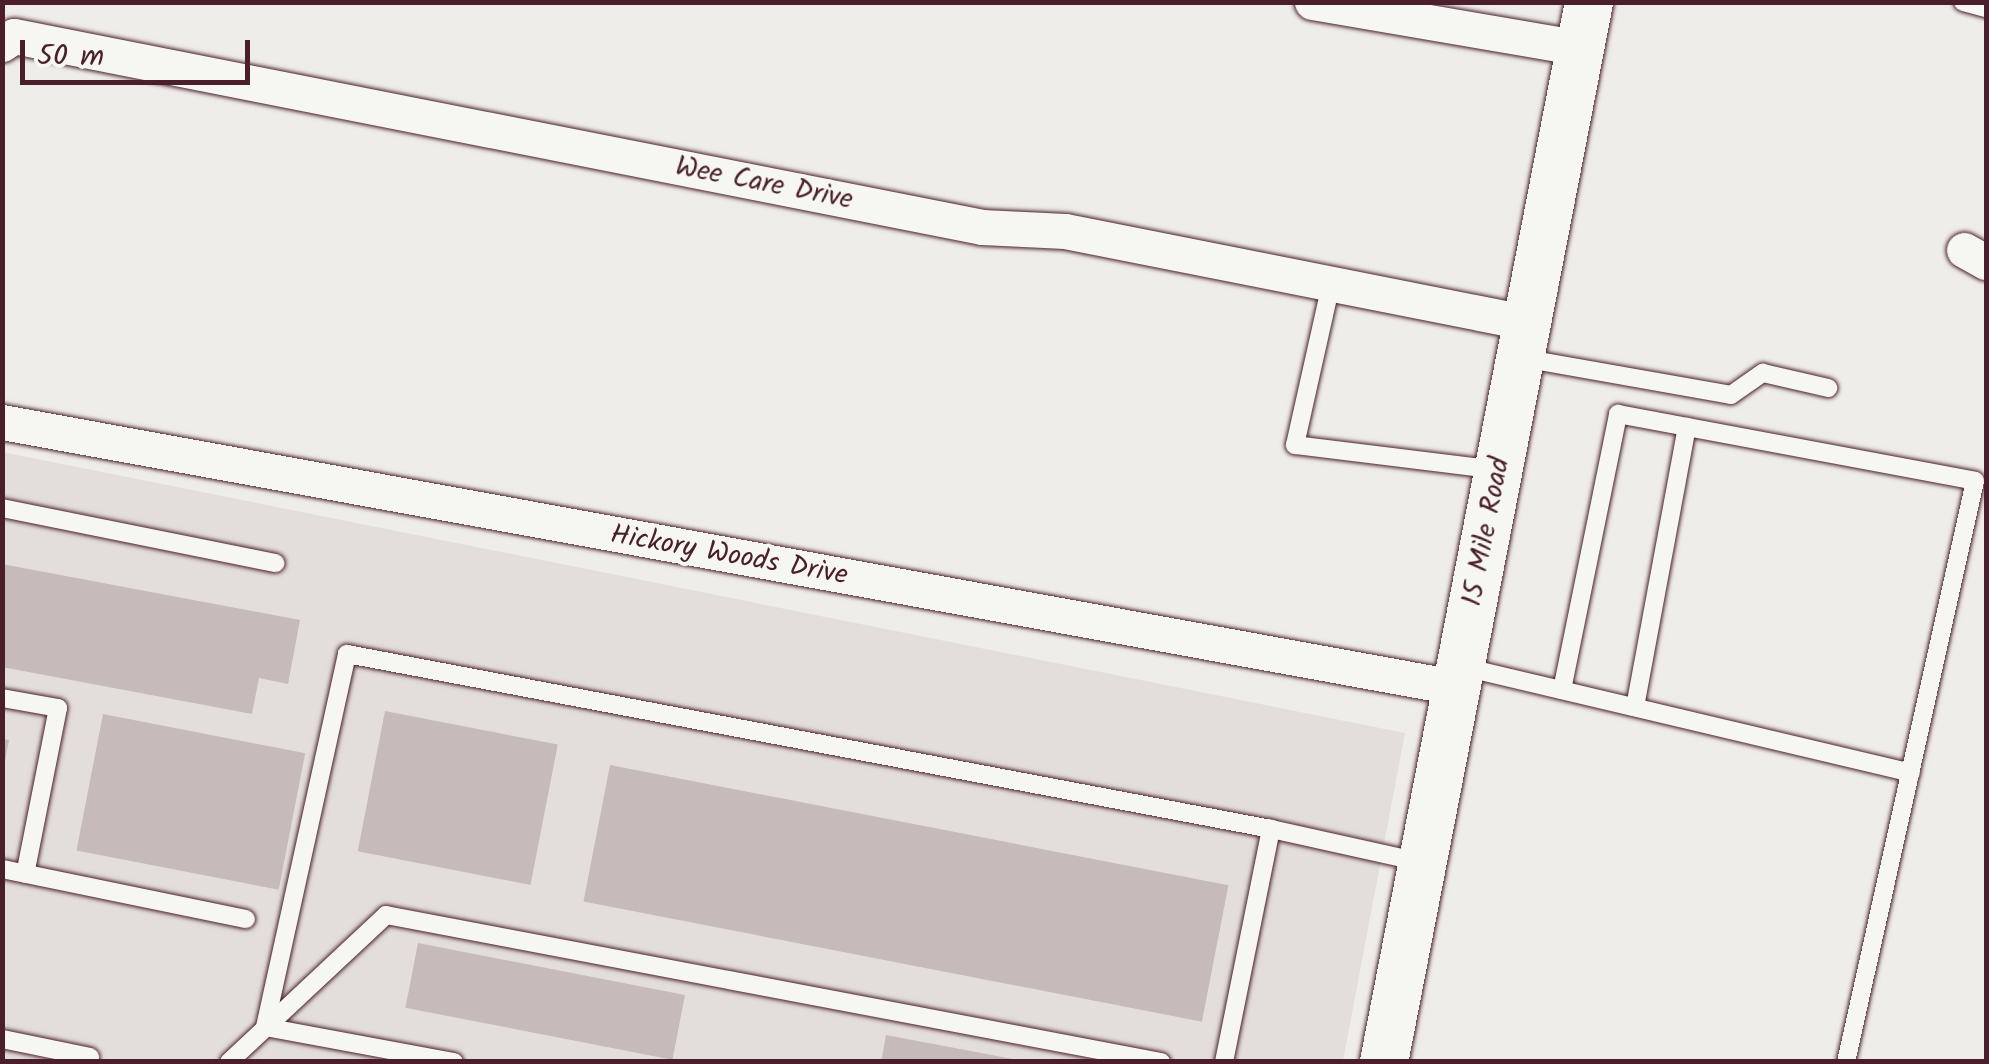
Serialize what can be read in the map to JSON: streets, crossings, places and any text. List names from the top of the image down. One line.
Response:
{"streets":{"main road":["15 Mile Road"],"street":["Wee Care Drive","Hickory Woods Drive"]},"crossings":[["Wee Care Drive","15 Mile Road"],["15 Mile Road","Hickory Woods Drive"]],"scale_bar":"50 m"}
